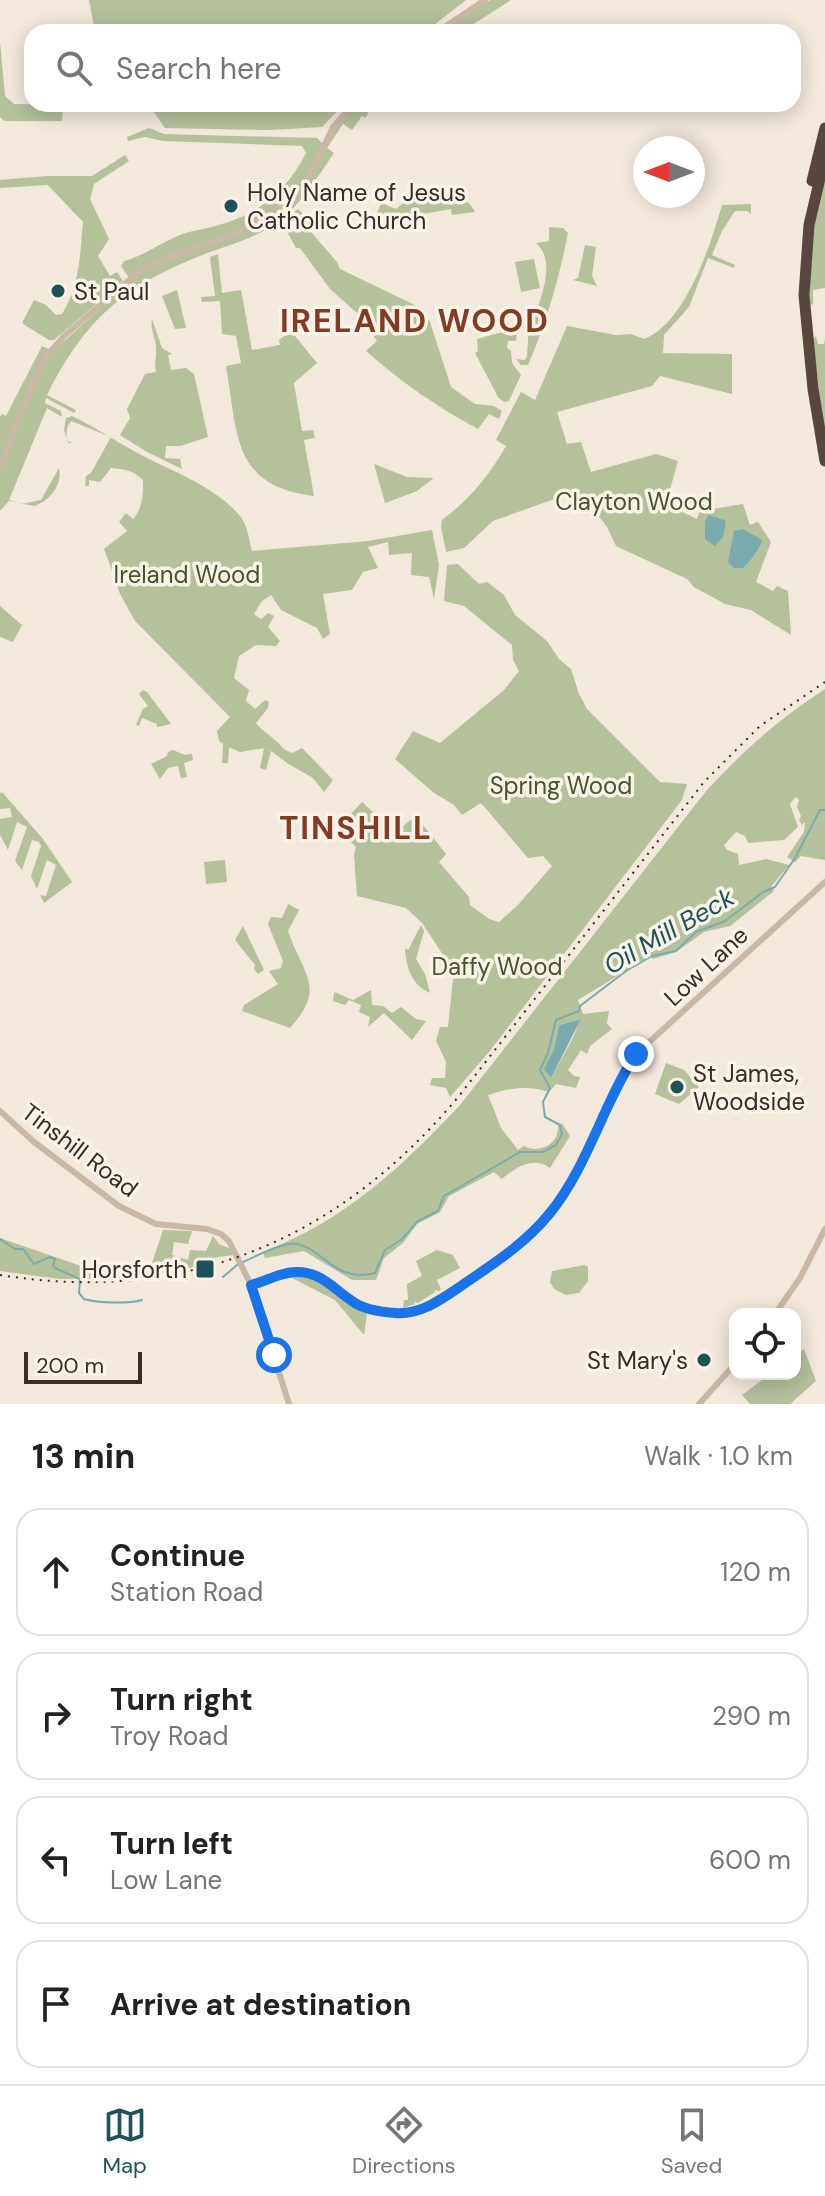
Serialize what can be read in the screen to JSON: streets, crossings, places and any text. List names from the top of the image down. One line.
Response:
{"streets":{"street":["Low Lane","Tinshill Road"]},"crossings":[["Low Lane","Tinshill Road"]],"districts":["IRELAND WOOD","TINSHILL"],"water":["Oil Mill Beck"],"parks":["Clayton Wood","Ireland Wood","Spring Wood","Daffy Wood"],"places":{"other":["Holy Name of Jesus Catholic Church","St Paul","St James, Woodside","St Mary's"],"transit":["Horsforth"]},"scale_bar":"200 m","north":"left","page":{"search":"Search here","scale":"200 m","heading":["13 min","Walk · 1.0 km"],"list":[["Continue","Station Road","120 m"],["Turn right","Troy Road","290 m"],["Turn left","Low Lane","600 m"],"Arrive at destination"],"nav":["Map","Directions","Saved"]}}
